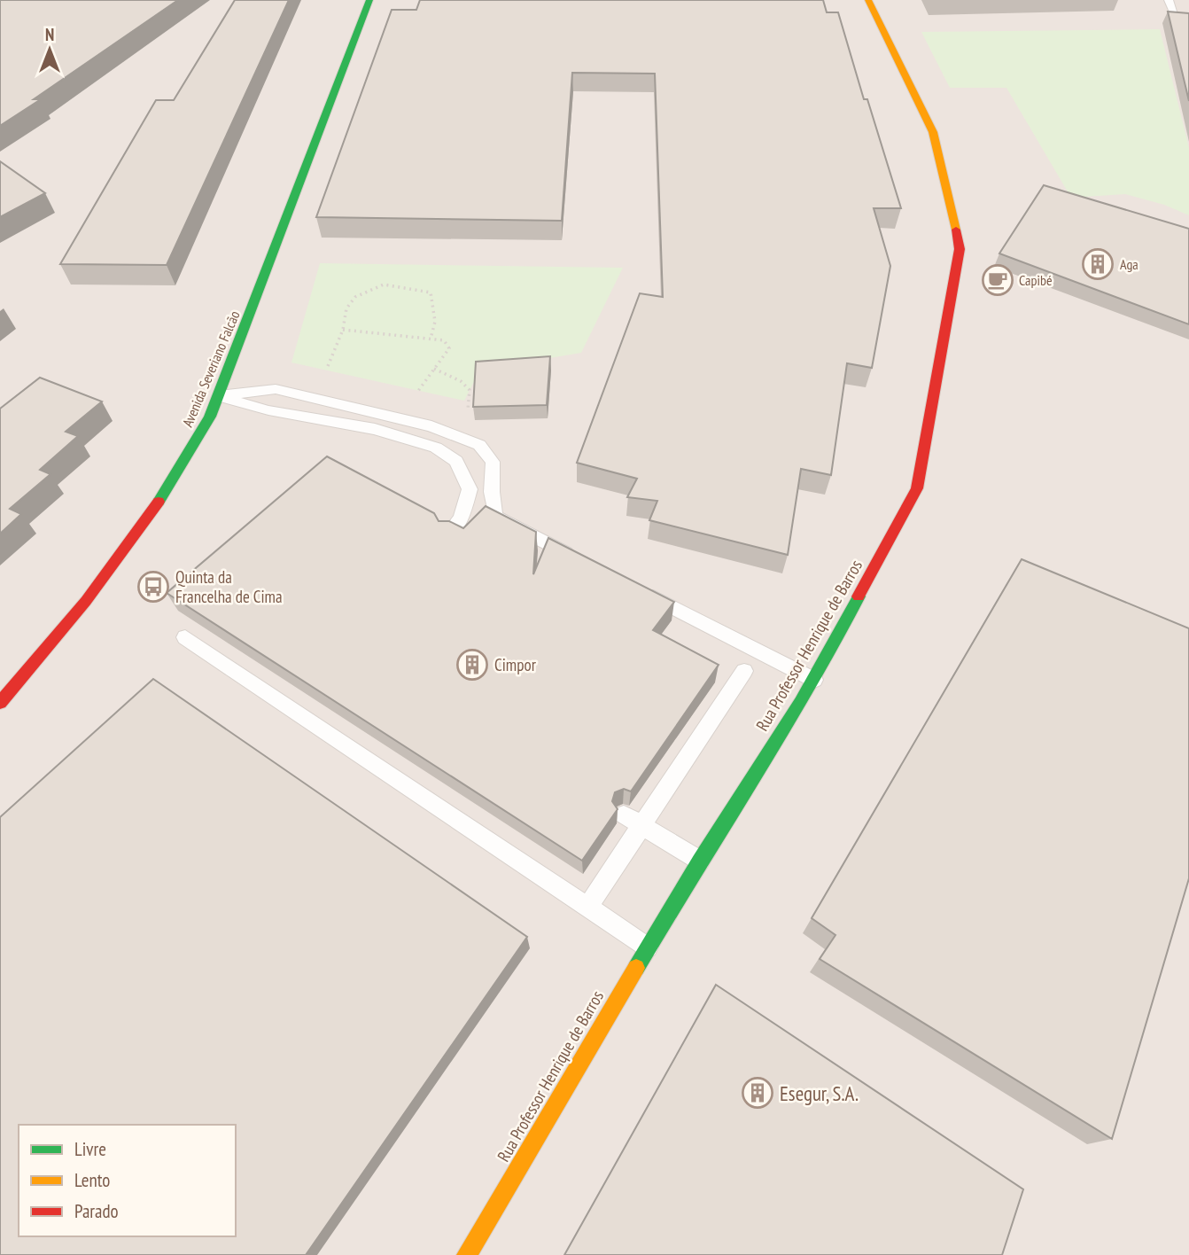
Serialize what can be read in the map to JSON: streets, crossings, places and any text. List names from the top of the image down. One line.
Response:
{"streets":{"street":["Avenida Severiano Falcão","Rua Professor Henrique de Barros"]},"places":{"building":["Aga","Cimpor","Esegur, S.A."],"cafe":["Capibé"],"bus stop":["Quinta da Francelha de Cima"]},"legend":["Livre","Lento","Parado"],"north":"top"}
